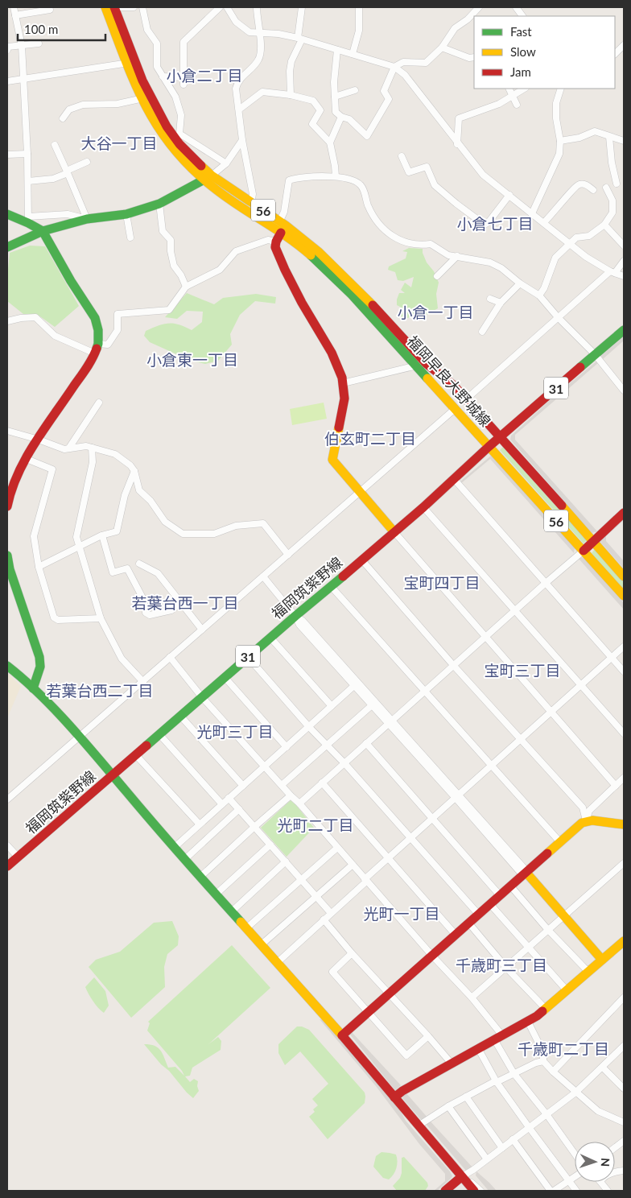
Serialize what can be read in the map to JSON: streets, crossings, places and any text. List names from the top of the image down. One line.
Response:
{"streets":{"street":["56","福岡早良大野城線","31","福岡筑紫野線"]},"crossings":[["福岡早良大野城線","福岡筑紫野線"]],"districts":["小倉二丁目","大谷一丁目","小倉七丁目","小倉一丁目","小倉東一丁目","伯玄町二丁目","宝町四丁目","若葉台西一丁目","宝町三丁目","若葉台西二丁目","光町三丁目","光町二丁目","光町一丁目","千歳町三丁目","千歳町二丁目"],"legend":["Fast","Slow","Jam"],"scale_bar":"100 m","north":"right"}
